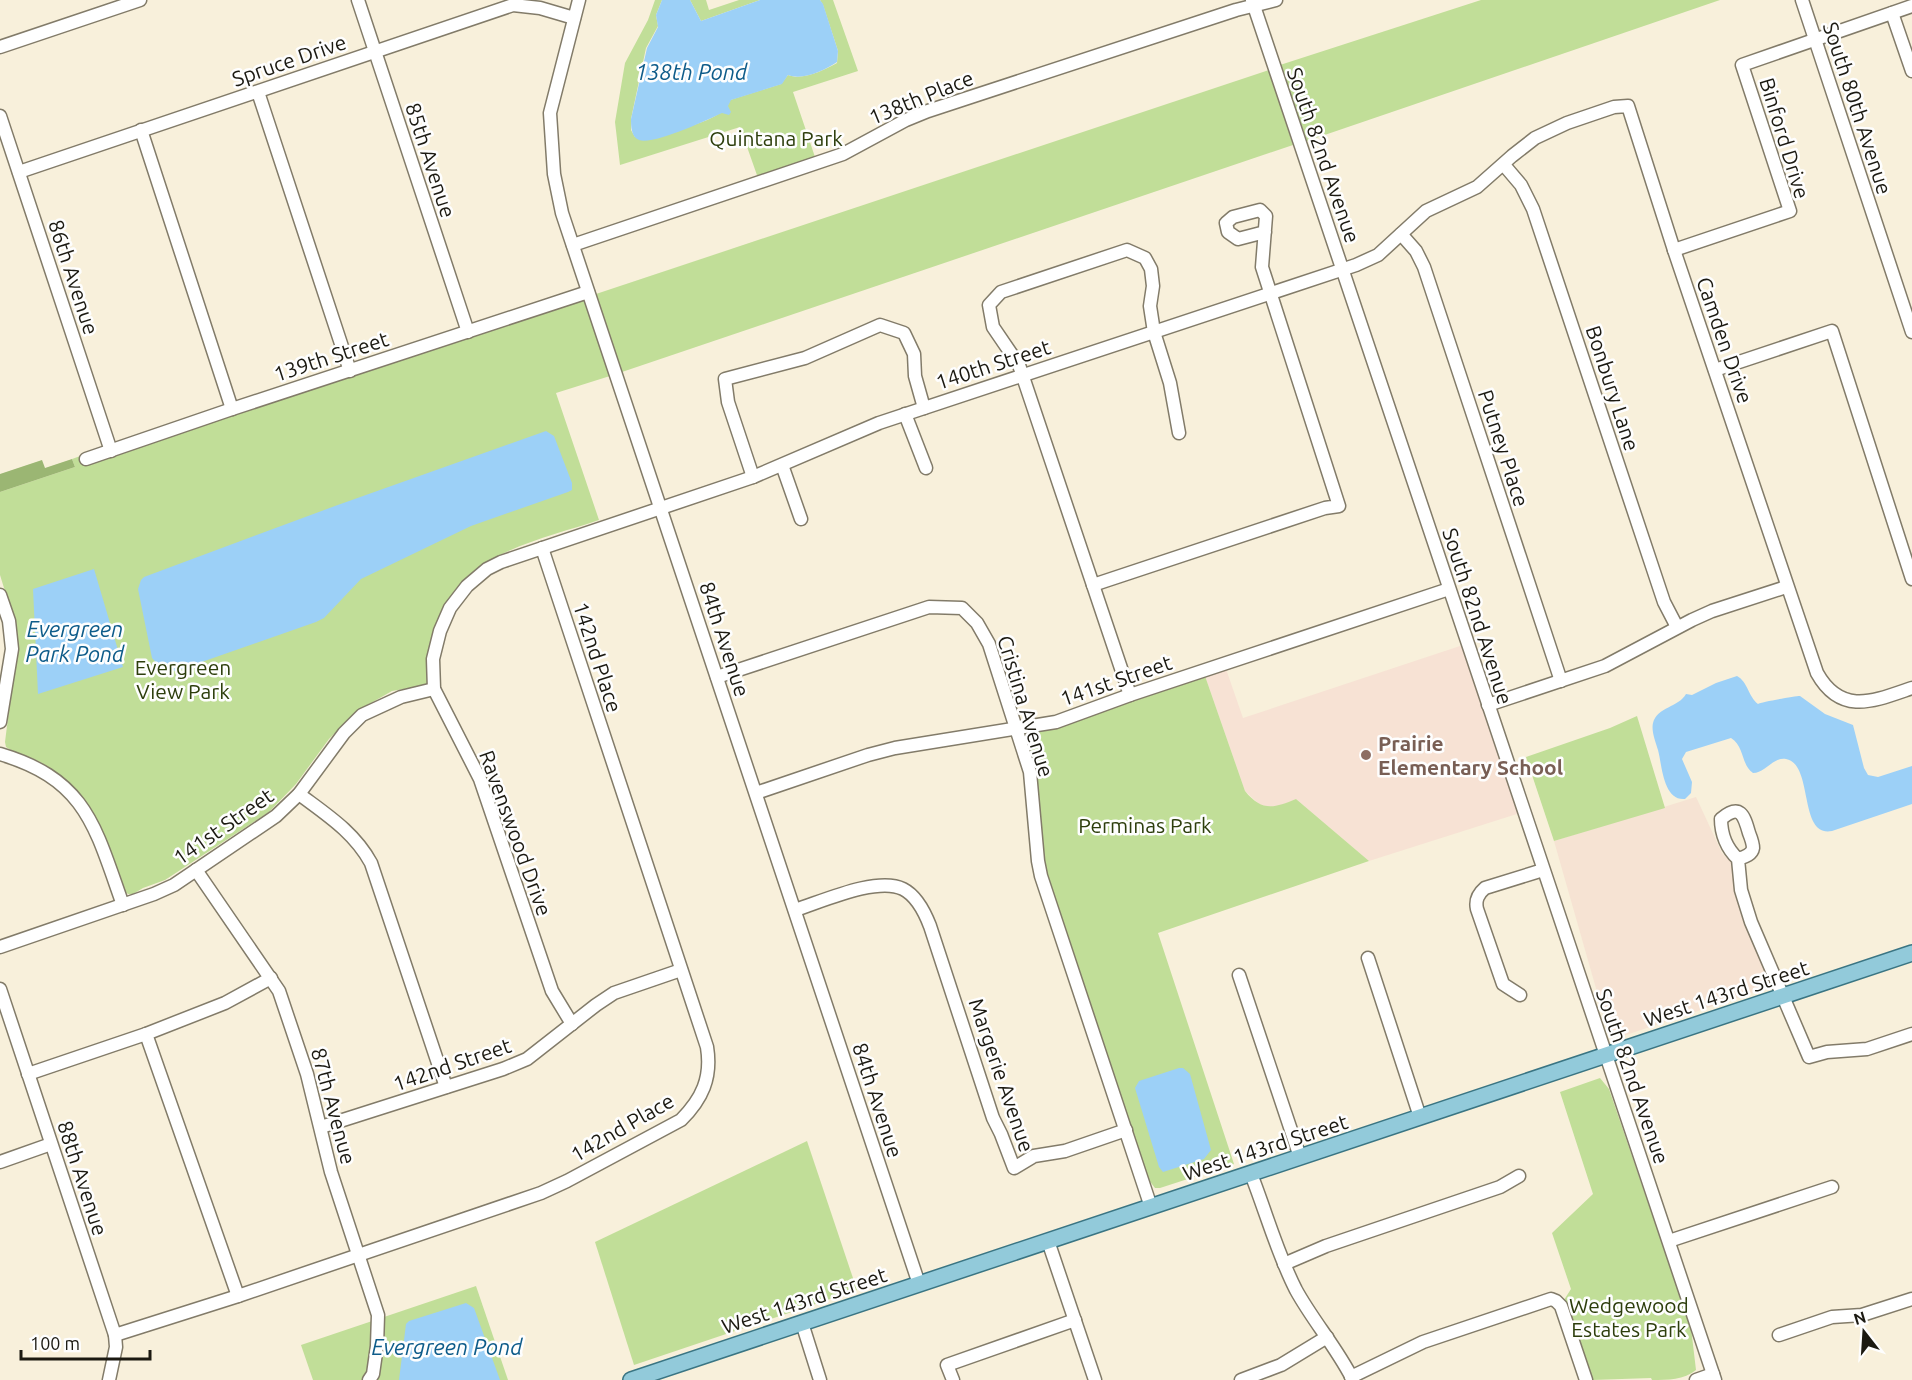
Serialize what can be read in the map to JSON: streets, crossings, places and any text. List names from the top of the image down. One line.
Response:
{"streets":{"main road":["West 143rd Street"],"street":["Spruce Drive","138th Place","South 80th Avenue","Binford Drive","South 82nd Avenue","85th Avenue","86th Avenue","Camden Drive","139th Street","140th Street","Bonbury Lane","Putney Place","84th Avenue","142nd Place","141st Street","Cristina Avenue","Ravenswood Drive","142nd Street","Margerie Avenue","87th Avenue","88th Avenue"]},"crossings":[["Spruce Drive","85th Avenue"],["Spruce Drive","86th Avenue"],["Spruce Drive","84th Avenue"],["138th Place","South 82nd Avenue"],["138th Place","84th Avenue"],["South 80th Avenue","Binford Drive"],["Binford Drive","Camden Drive"],["South 82nd Avenue","140th Street"],["South 82nd Avenue","141st Street"],["South 82nd Avenue","West 143rd Street"],["85th Avenue","139th Street"],["86th Avenue","139th Street"],["Camden Drive","Bonbury Lane"],["139th Street","84th Avenue"],["140th Street","84th Avenue"],["140th Street","Ravenswood Drive"],["84th Avenue","141st Street"],["84th Avenue","Cristina Avenue"],["84th Avenue","Ravenswood Drive"],["84th Avenue","West 143rd Street"],["84th Avenue","Margerie Avenue"],["142nd Place","Ravenswood Drive"],["142nd Place","142nd Street"],["142nd Place","87th Avenue"],["142nd Place","88th Avenue"],["141st Street","Cristina Avenue"],["141st Street","Ravenswood Drive"],["141st Street","87th Avenue"],["Cristina Avenue","West 143rd Street"],["Cristina Avenue","Margerie Avenue"],["Ravenswood Drive","142nd Street"],["142nd Street","87th Avenue"]],"water":["138th Pond","Evergreen Park Pond","Evergreen Pond"],"parks":["Quintana Park","Evergreen View Park","Perminas Park","Wedgewood Estates Park"],"places":["Prairie Elementary School"],"scale_bar":"100 m","north":"top"}
